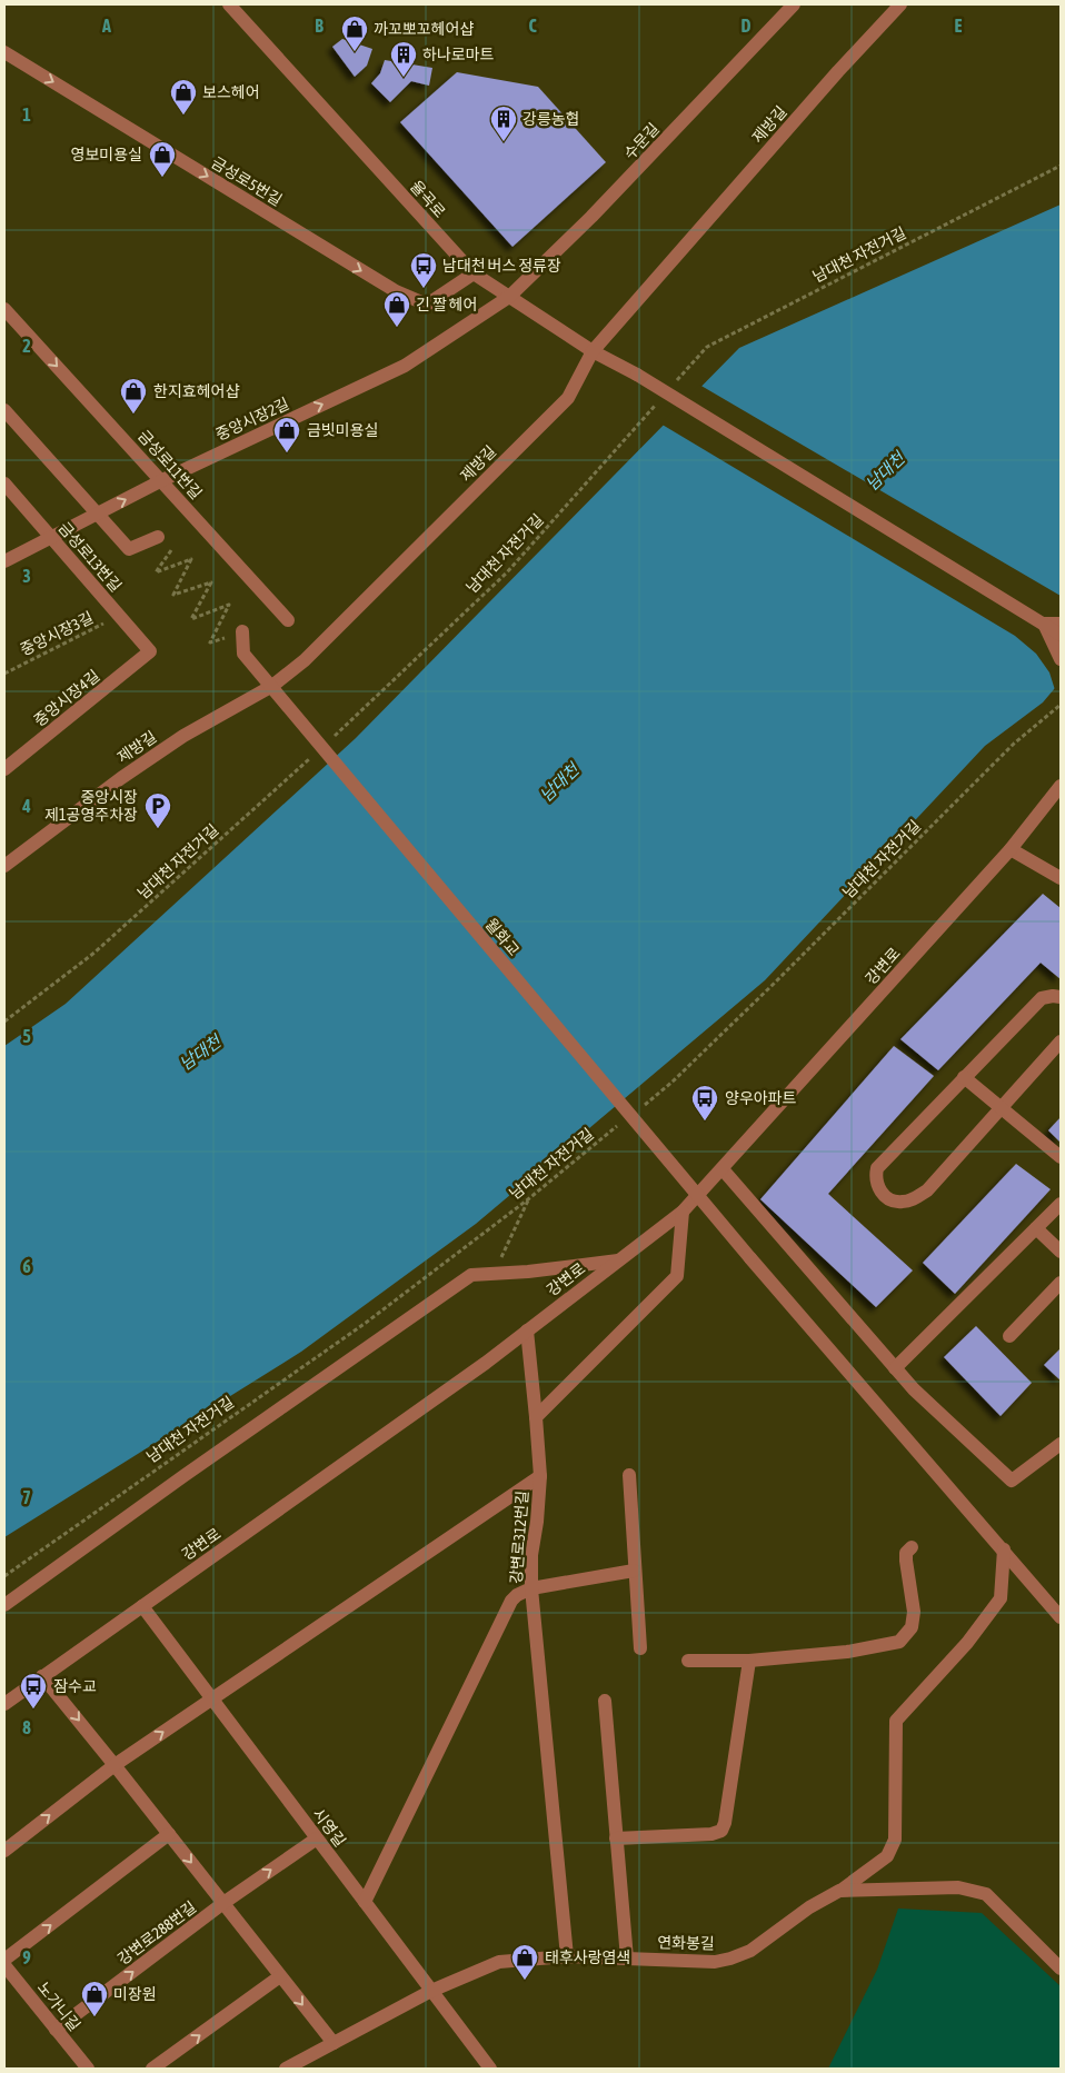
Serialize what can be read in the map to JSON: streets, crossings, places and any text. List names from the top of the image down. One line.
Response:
{"streets":{"street":["제방길","수문길","금성로5번길","율곡로","중앙시장2길","금성로11번길","금성로13번길","중앙시장4길","월화교","강변로","강변로312번길","시영길","강변로288번길","연화봉길","노가니길"],"path":["남대천 자전거길","중앙시장3길"]},"crossings":[["제방길","율곡로"],["수문길","율곡로"],["수문길","중앙시장2길"],["금성로5번길","율곡로"],["율곡로","중앙시장2길"],["중앙시장2길","금성로11번길"],["중앙시장2길","금성로13번길"],["금성로13번길","중앙시장3길"],["금성로13번길","중앙시장4길"],["강변로","강변로312번길"],["강변로","시영길"],["강변로312번길","연화봉길"],["시영길","강변로288번길"],["시영길","연화봉길"],["강변로288번길","노가니길"]],"one_way":["금성로5번길","중앙시장2길"],"water":["남대천"],"places":{"shop":["까꼬뽀꼬헤어샵","보스헤어","영보미용실","긴 짤 헤어","한지효헤어샵","금빗미용실","태후사랑염색","미장원"],"building":["하나로마트","강릉농협"],"bus stop":["남대천 버스 정류장","양우아파트","잠수교"],"parking":["중앙시장 제1공영주차장"]},"grid":{"columns":["A","B","C","D","E"],"rows":["1","2","3","4","5","6","7","8","9"]}}
